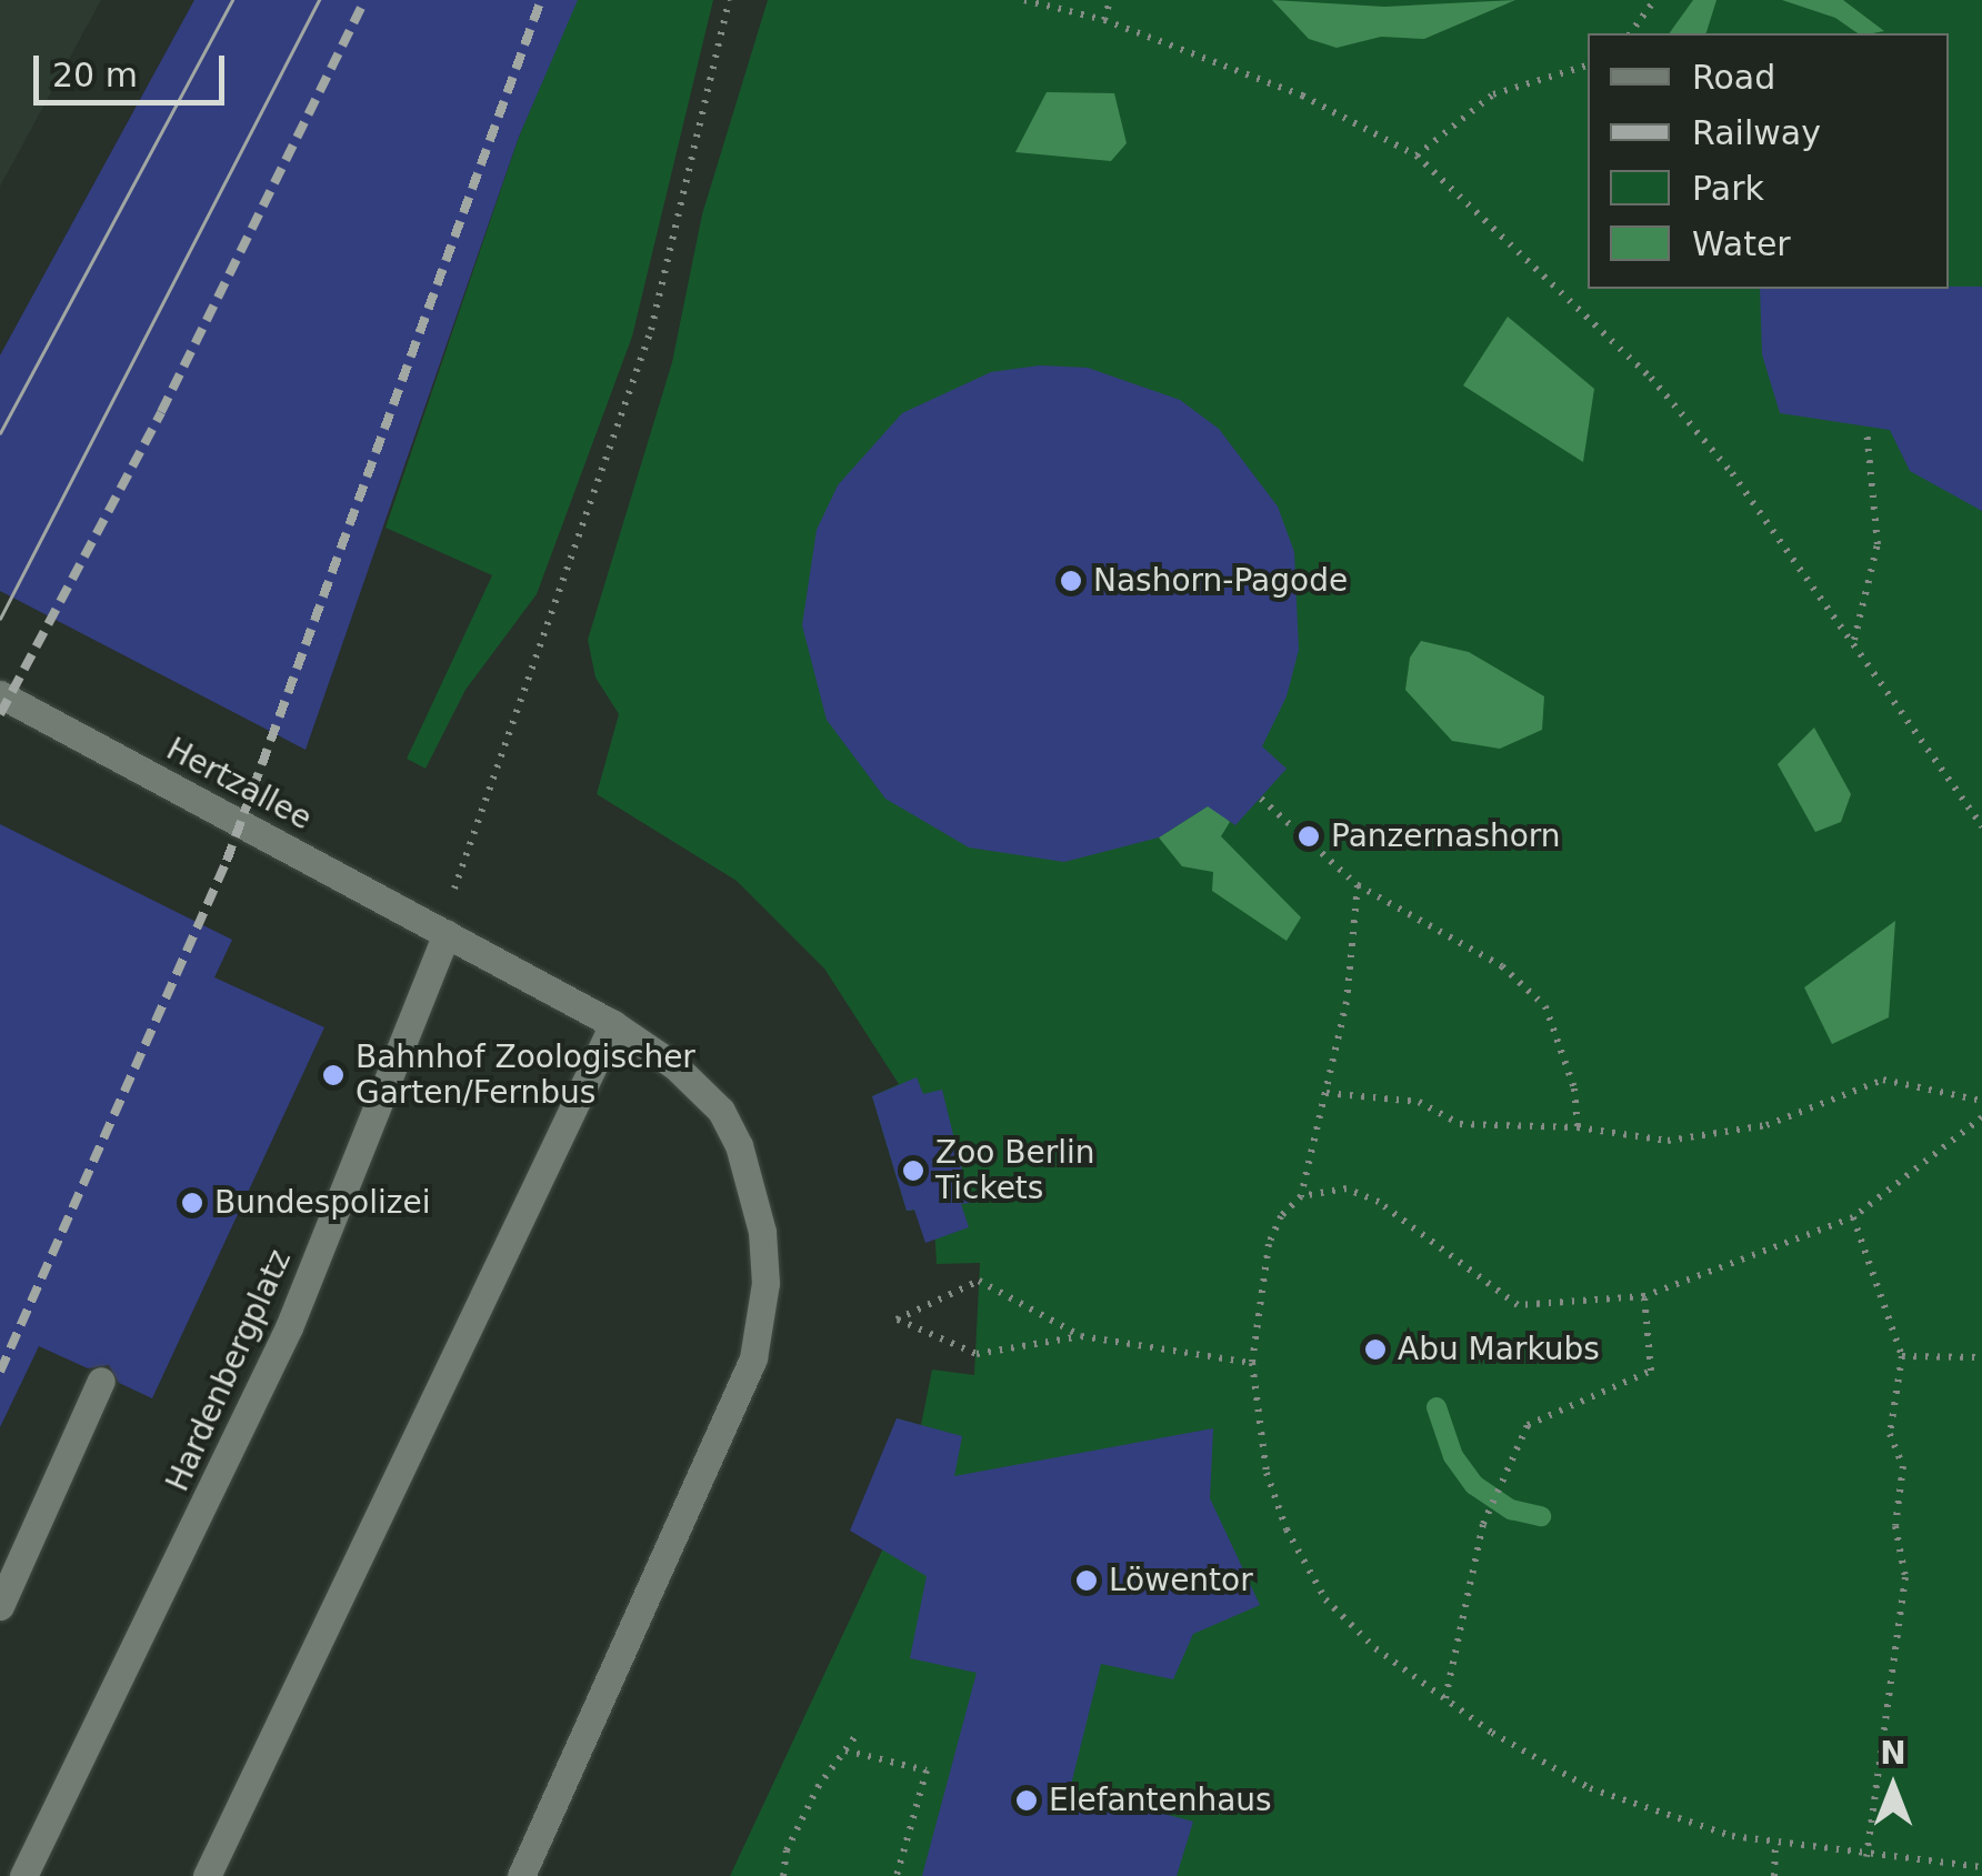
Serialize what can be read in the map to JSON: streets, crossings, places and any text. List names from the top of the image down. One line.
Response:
{"streets":{"street":["Hertzallee","Hardenbergplatz"]},"crossings":[["Hertzallee","Hardenbergplatz"]],"places":["Nashorn-Pagode","Panzernashorn","Bahnhof Zoologischer Garten/Fernbus","Zoo Berlin Tickets","Bundespolizei","Abu Markubs","Löwentor","Elefantenhaus"],"legend":["Road","Railway","Park","Water"],"scale_bar":"20 m","north":"top"}
